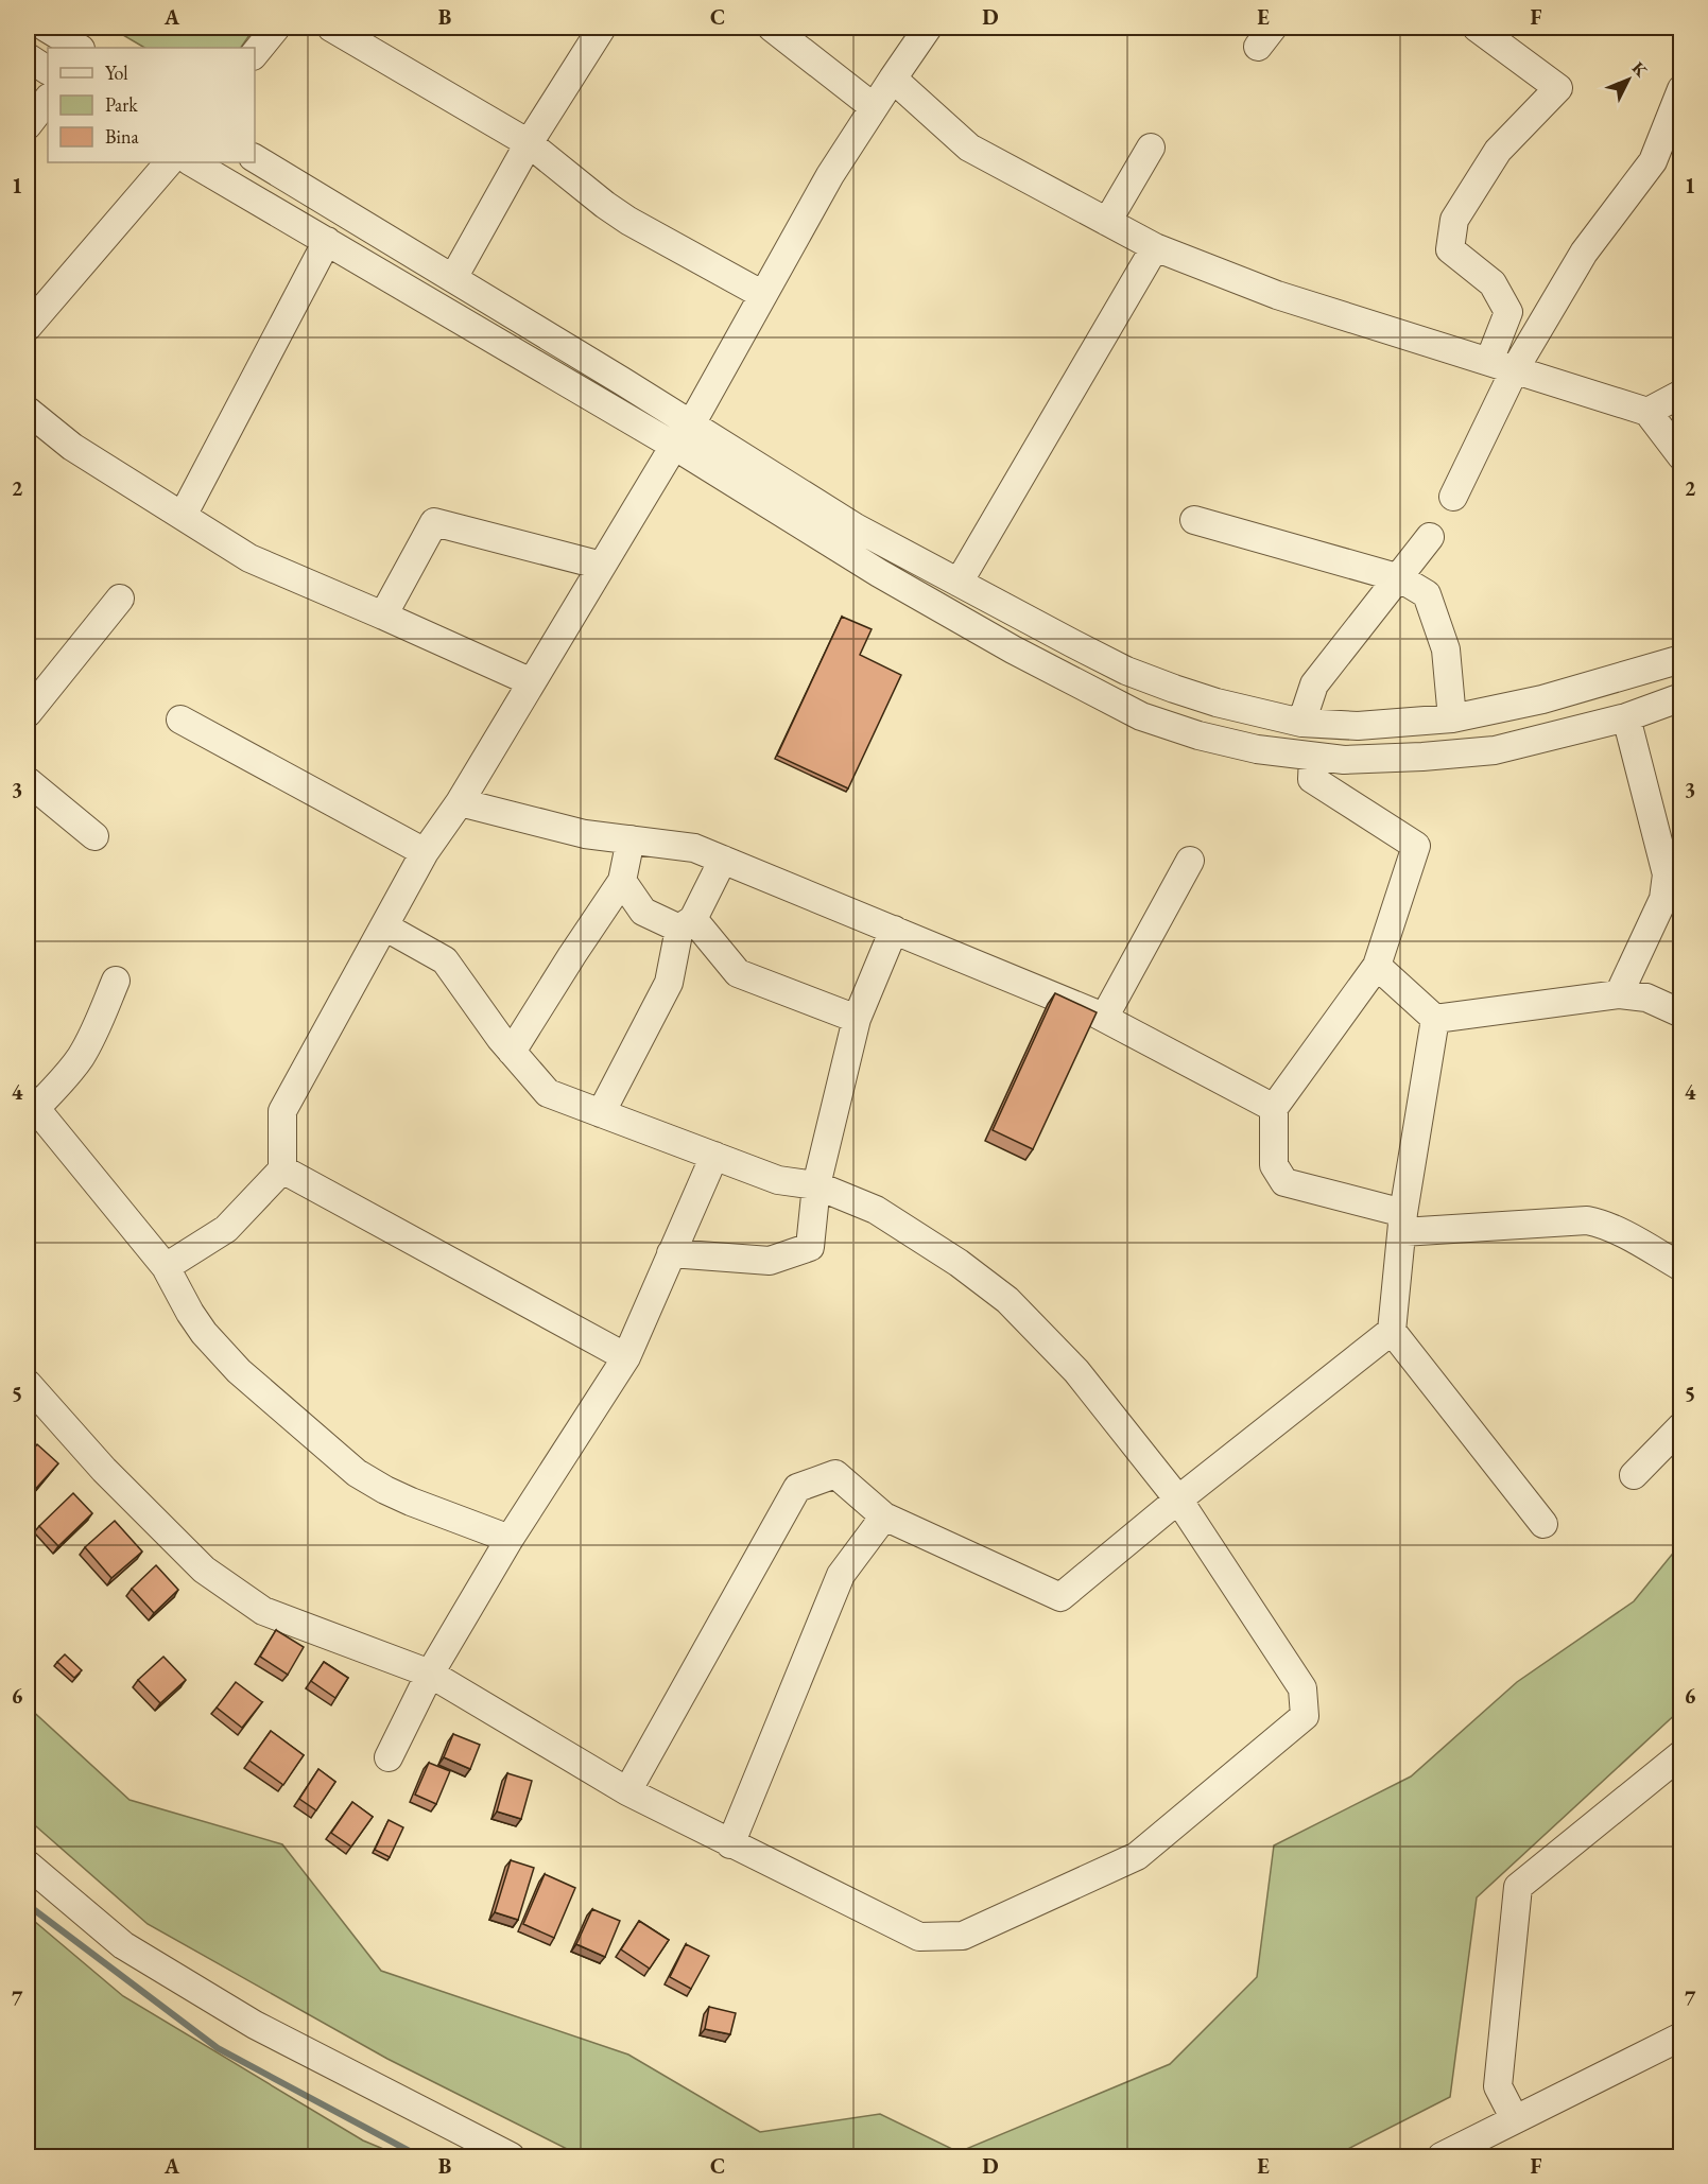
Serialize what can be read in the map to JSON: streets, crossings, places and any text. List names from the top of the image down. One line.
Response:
{"legend":["Yol","Park","Bina"],"north":"top right","grid":{"columns":["A","B","C","D","E","F"],"rows":["1","2","3","4","5","6","7"]}}
